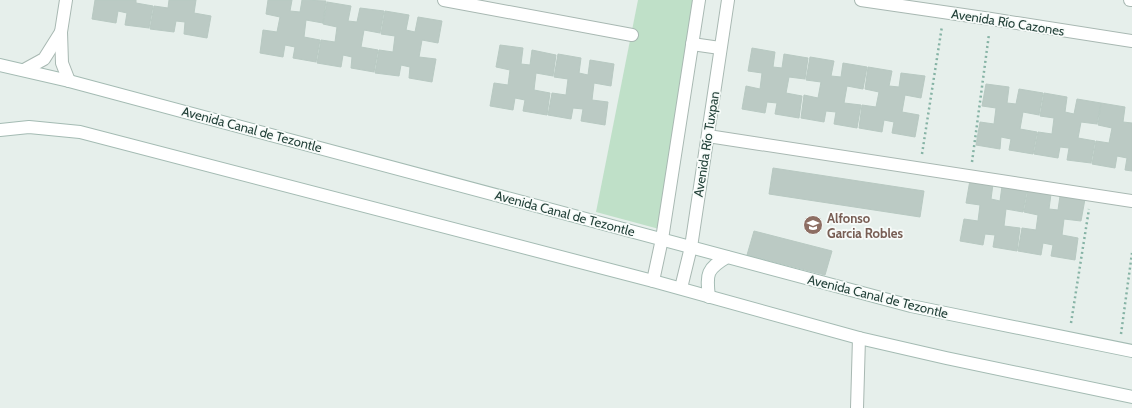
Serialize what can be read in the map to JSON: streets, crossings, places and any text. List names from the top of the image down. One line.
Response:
{"streets":{"main road":["Avenida Río Cazones","Avenida Canal de Tezontle","Avenida Río Tuxpan"]},"crossings":[["Avenida Canal de Tezontle","Avenida Río Tuxpan"]],"places":{"school or university":["Alfonso Garcia Robles"]}}
